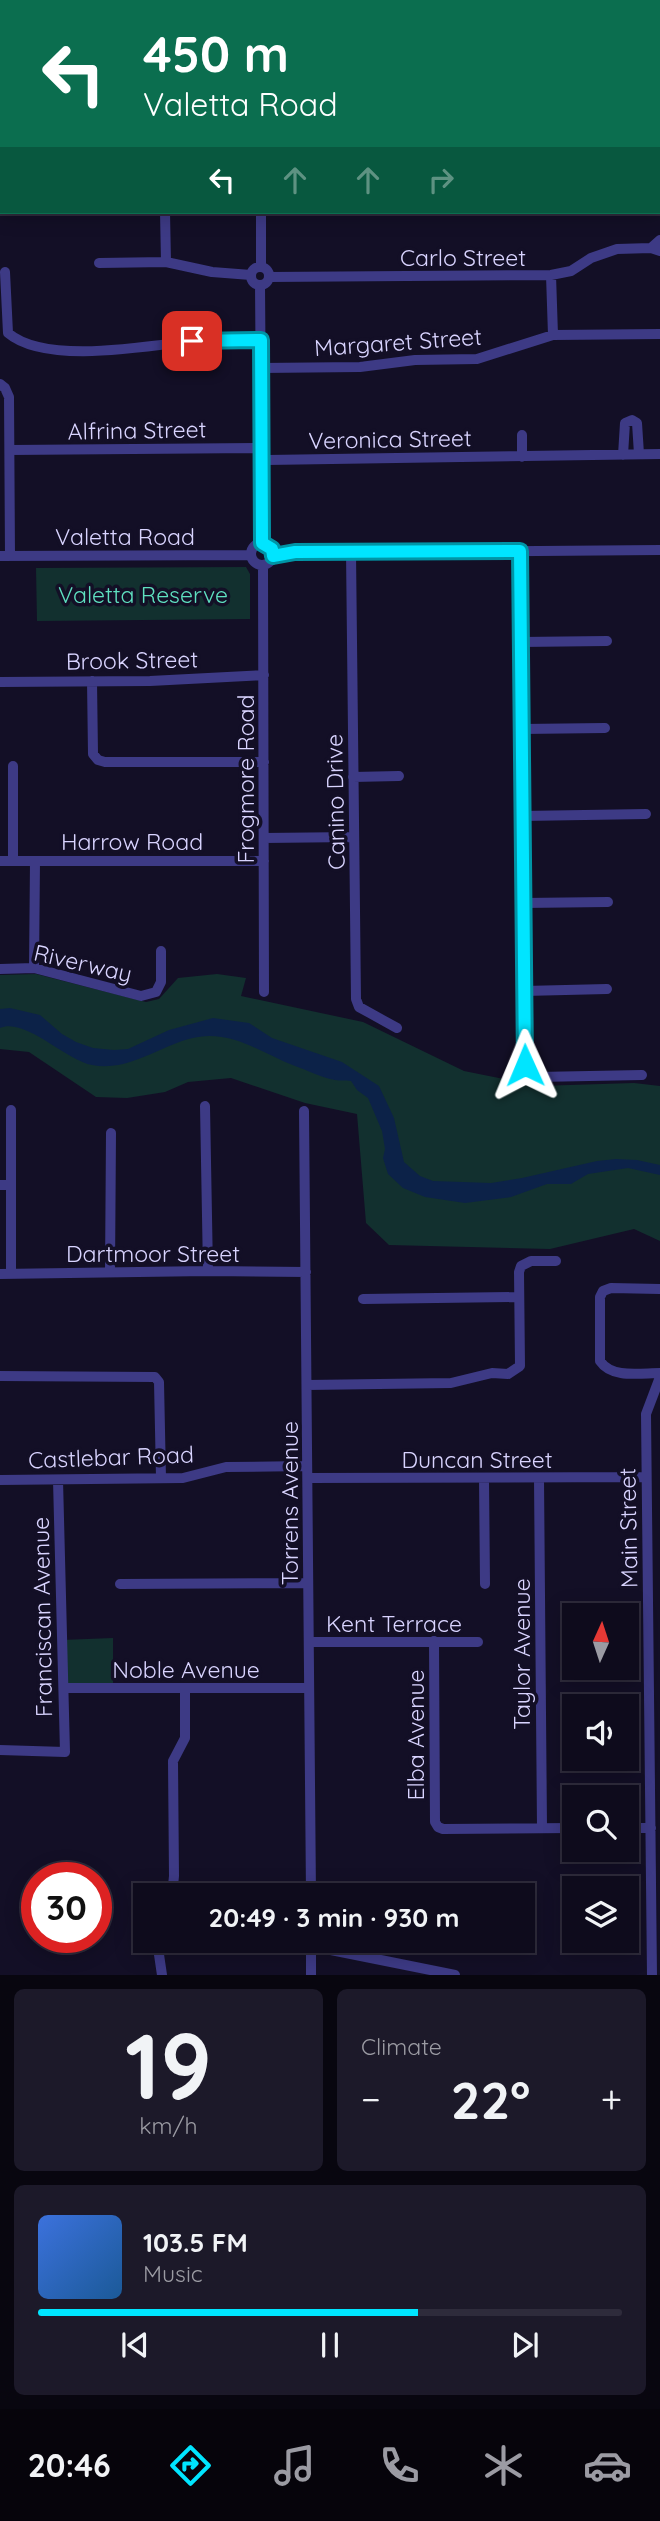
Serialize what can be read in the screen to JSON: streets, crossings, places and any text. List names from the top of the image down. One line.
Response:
{"streets":{"street":["Carlo Street","Margaret Street","Alfrina Street","Veronica Street","Valetta Road","Brook Street","Frogmore Road","Canino Drive","Harrow Road","Riverway","Dartmoor Street","Castlebar Road","Duncan Street","Torrens Avenue","Main Street","Franciscan Avenue","Kent Terrace","Taylor Avenue","Noble Avenue","Elba Avenue"]},"crossings":[["Alfrina Street","Veronica Street"],["Valetta Road","Frogmore Road"],["Brook Street","Frogmore Road"],["Frogmore Road","Harrow Road"],["Dartmoor Street","Torrens Avenue"],["Castlebar Road","Torrens Avenue"],["Castlebar Road","Franciscan Avenue"],["Duncan Street","Torrens Avenue"],["Duncan Street","Main Street"],["Duncan Street","Taylor Avenue"],["Torrens Avenue","Kent Terrace"],["Torrens Avenue","Noble Avenue"],["Franciscan Avenue","Noble Avenue"],["Kent Terrace","Elba Avenue"],["Taylor Avenue","Elba Avenue"]],"parks":["Valetta Reserve"],"north":"top","page":{"turn":["450 m","Valetta Road"],"limit":"30","trip":"20:49 · 3 min · 930 m","tile":[["19","km/h"],"Climate"],"heat":["−","22°","+"],"song":["103.5 FM","Music"],"tabs":"20:46"}}
